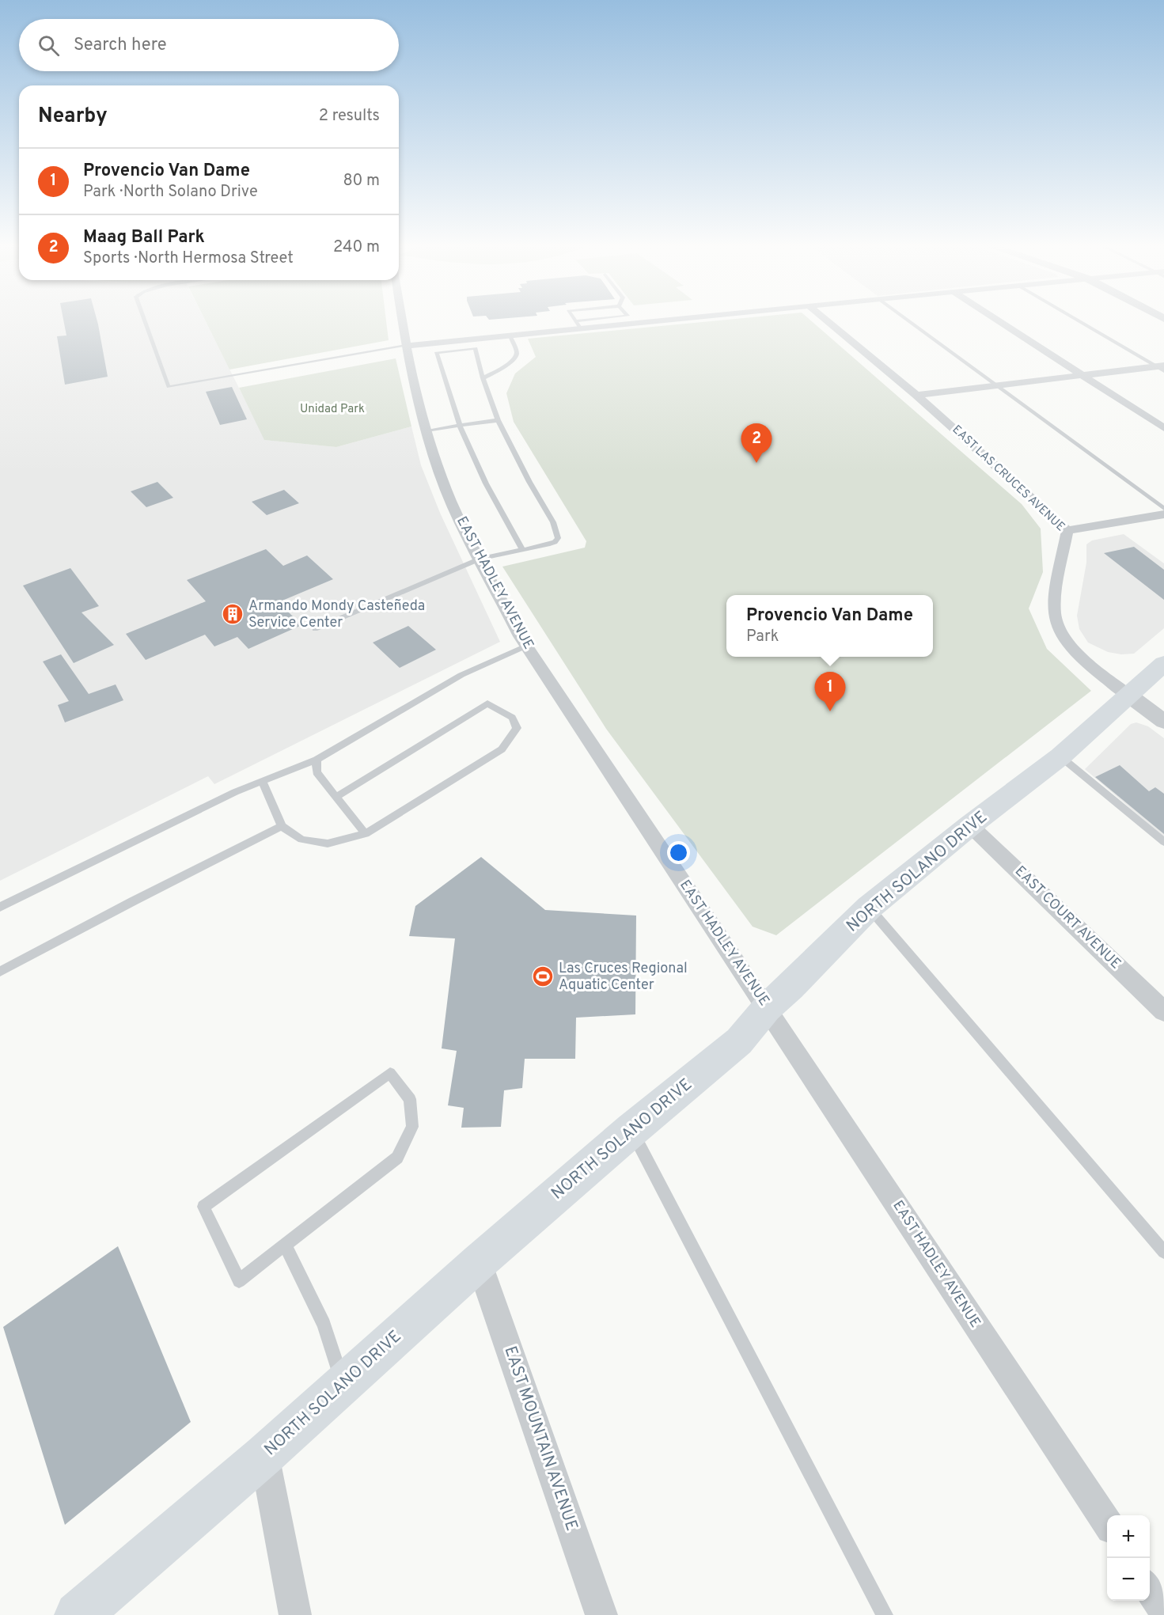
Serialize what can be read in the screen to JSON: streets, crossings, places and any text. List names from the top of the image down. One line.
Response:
{"streets":{"main road":["NORTH SOLANO DRIVE"],"street":["EAST LAS CRUCES AVENUE","EAST HADLEY AVENUE","EAST COURT AVENUE","EAST MOUNTAIN AVENUE"]},"crossings":[["EAST LAS CRUCES AVENUE","NORTH SOLANO DRIVE"],["EAST HADLEY AVENUE","NORTH SOLANO DRIVE"],["NORTH SOLANO DRIVE","EAST COURT AVENUE"],["NORTH SOLANO DRIVE","EAST MOUNTAIN AVENUE"]],"parks":["Unidad Park"],"places":{"building":["Armando Mondy Casteñeda Service Center"],"sports":["Las Cruces Regional Aquatic Center"]},"page":{"search":"Search here","heading":["Nearby","2 results"],"list":[{"mark":"1","name":"Provencio Van Dame","note":"Park · North Solano Drive","value":"80 m"},{"mark":"2","name":"Maag Ball Park","note":"Sports · North Hermosa Street","value":"240 m"}],"pins":["2","1"],"popup":["Provencio Van Dame","Park"],"map_buttons":["+","−"]}}
